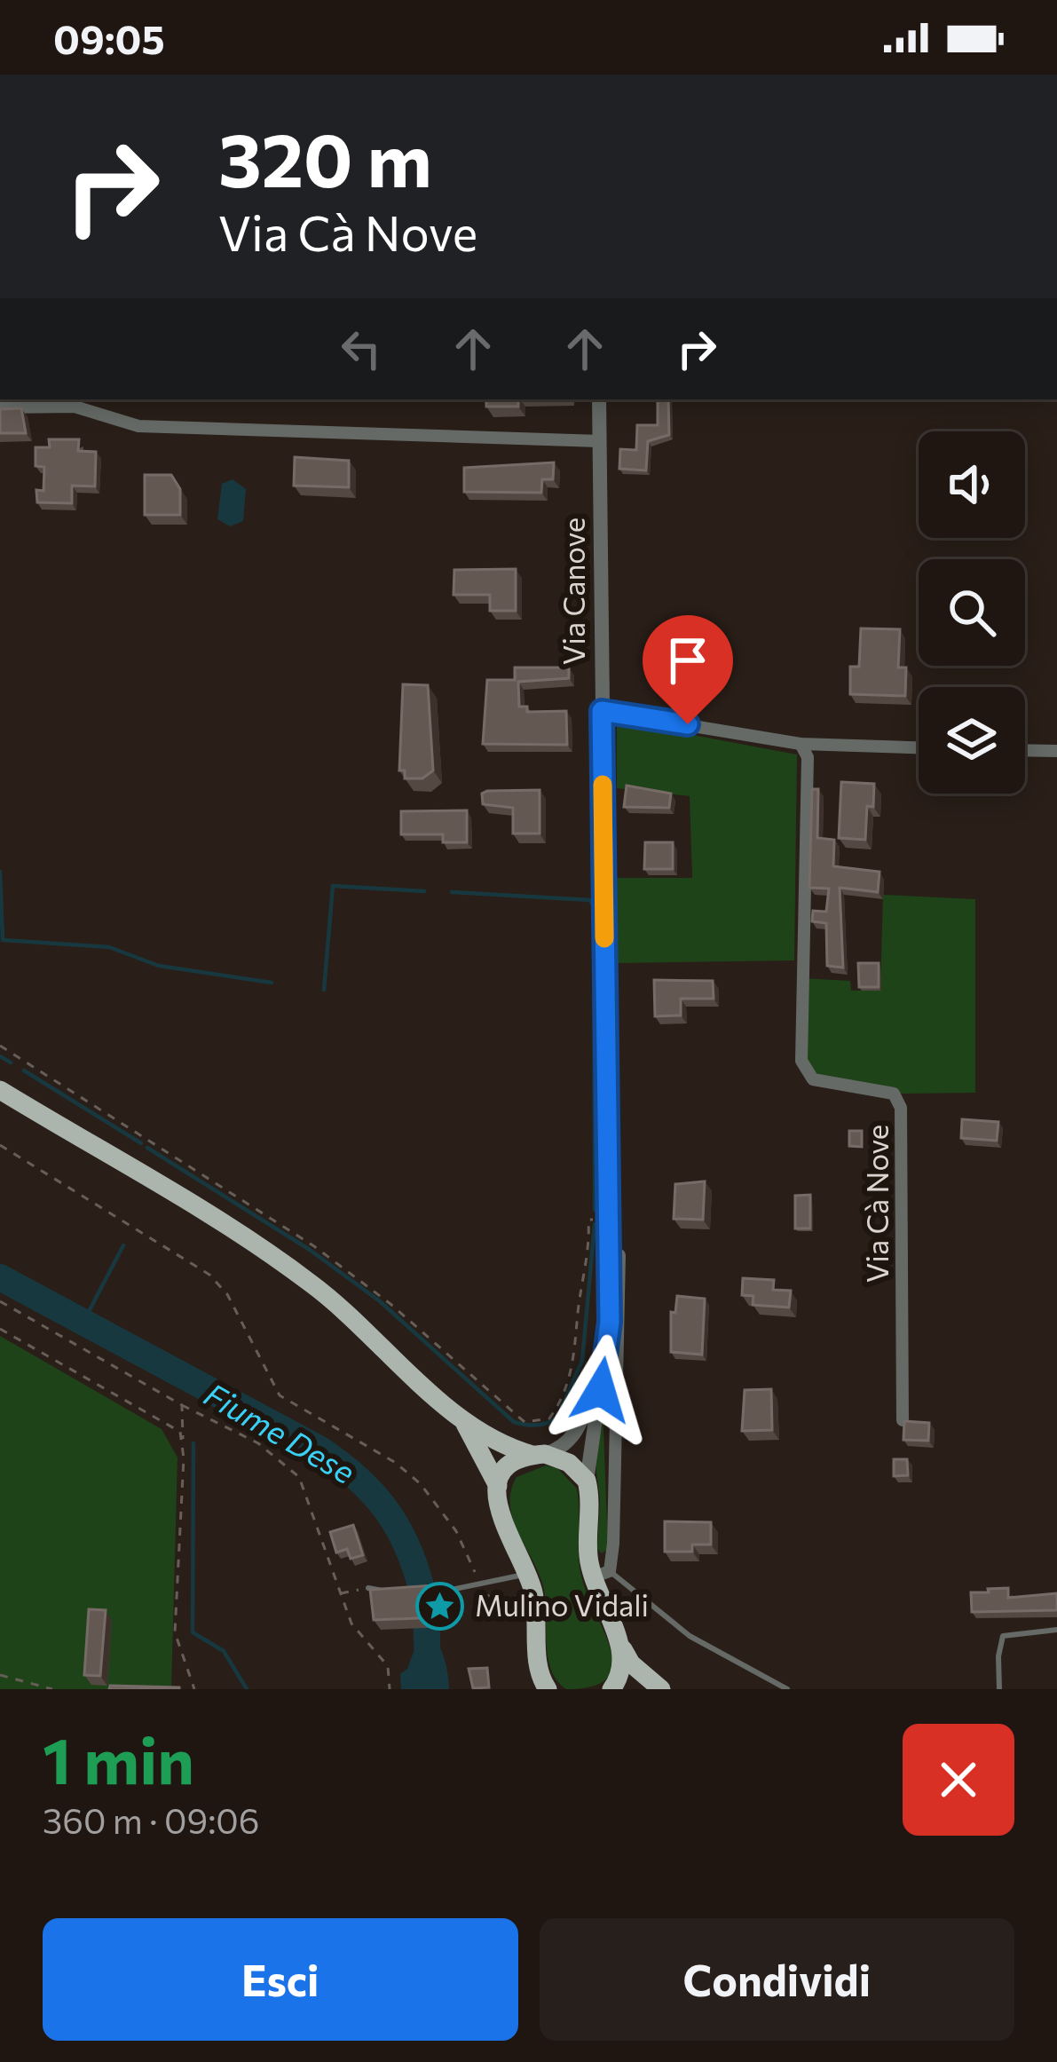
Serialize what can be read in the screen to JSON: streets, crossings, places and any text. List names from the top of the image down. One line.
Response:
{"streets":{"street":["Via Canove","Via Cà Nove"]},"water":["Fiume Dese"],"places":{"place":["Mulino Vidali"]},"page":{"status":"09:05","turn":["320 m","Via Cà Nove"],"heading":["1 min","360 m · 09:06"],"buttons":["Esci","Condividi"]}}
